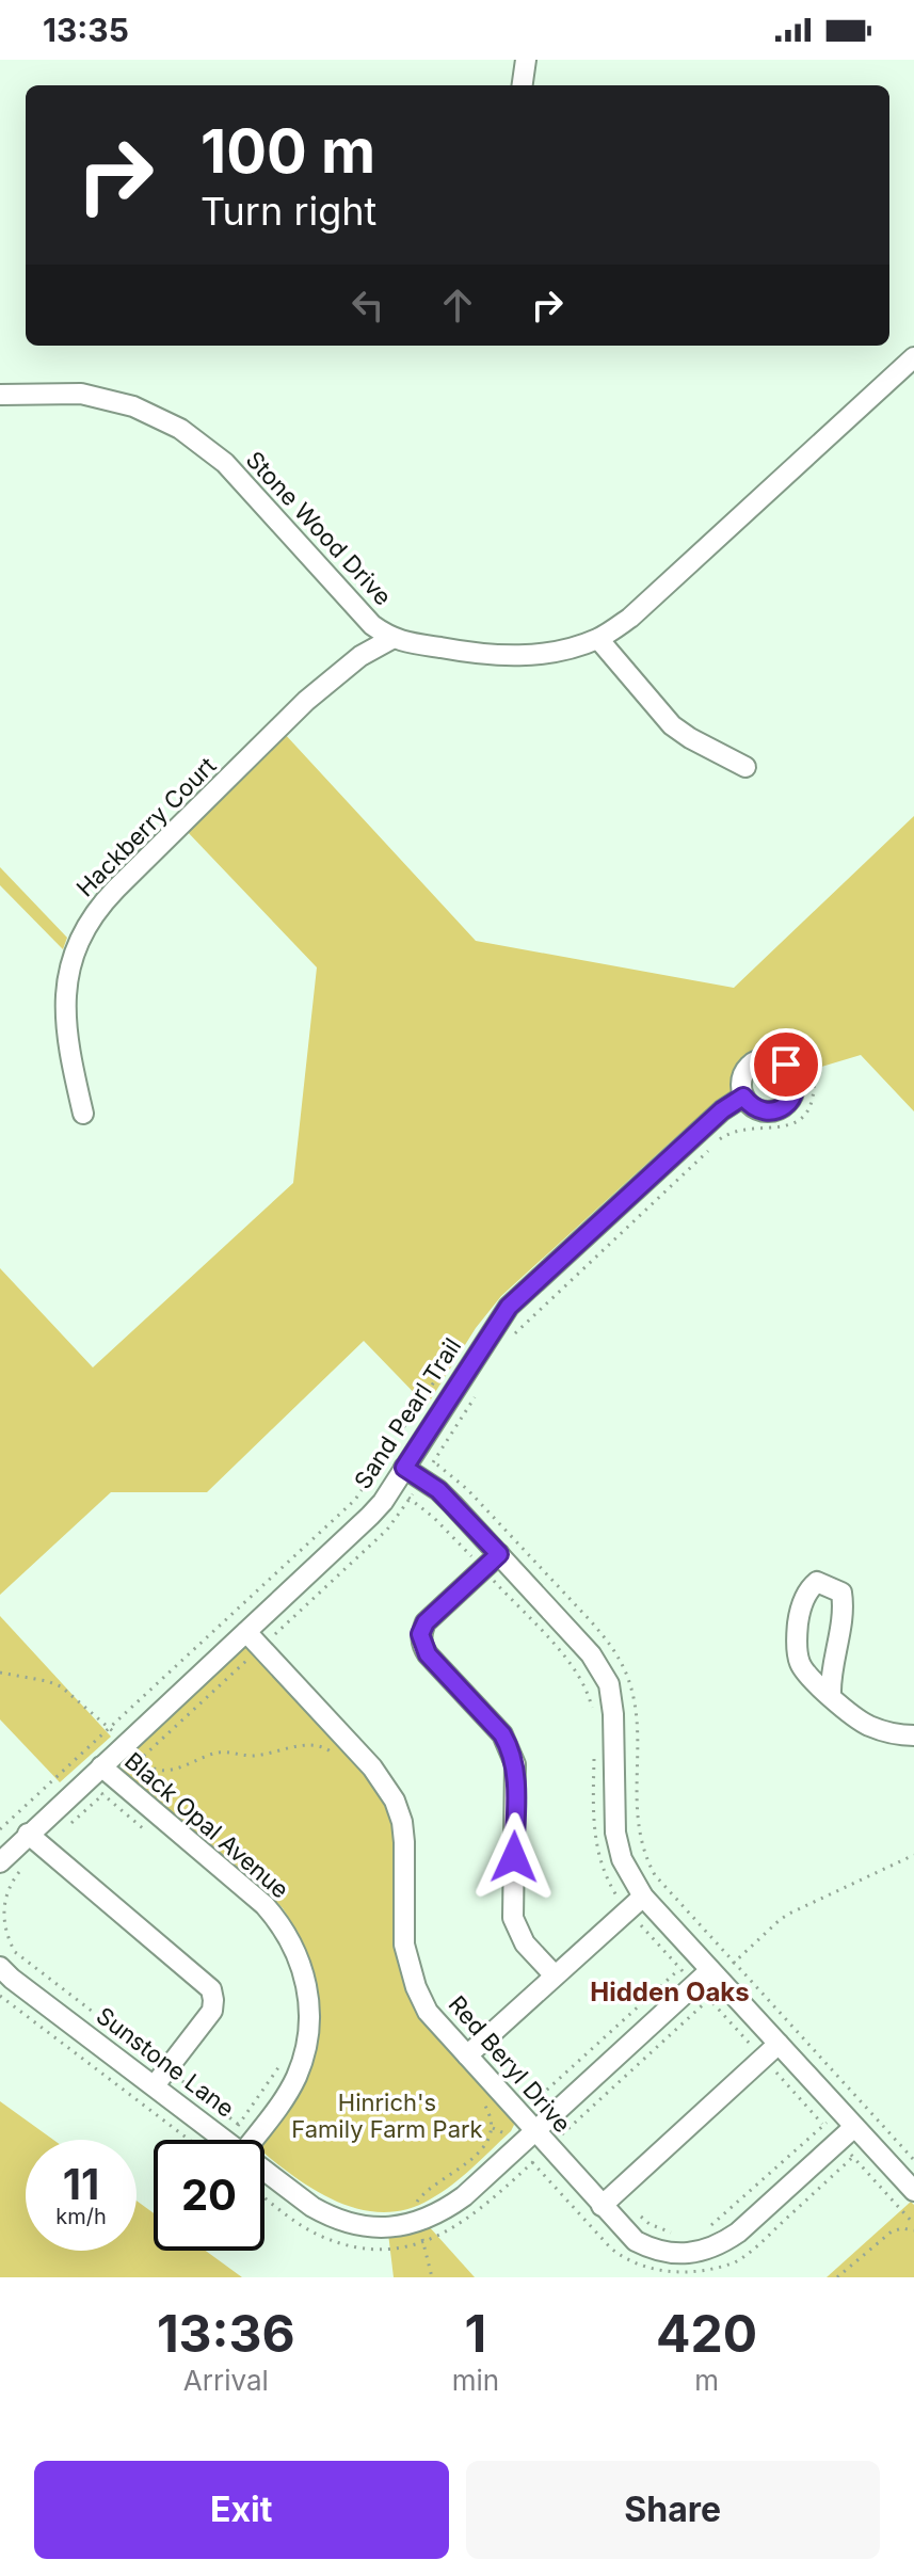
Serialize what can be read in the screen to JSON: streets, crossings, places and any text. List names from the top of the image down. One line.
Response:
{"streets":{"street":["Stone Wood Drive","Hackberry Court","Sand Pearl Trail","Black Opal Avenue","Sunstone Lane","Red Beryl Drive"]},"crossings":[["Stone Wood Drive","Hackberry Court"],["Sand Pearl Trail","Black Opal Avenue"],["Sand Pearl Trail","Red Beryl Drive"],["Sunstone Lane","Red Beryl Drive"]],"districts":["Hidden Oaks"],"parks":["Hinrich's Family Farm Park"],"page":{"status":"13:35","turn":["100 m","Turn right"],"speed":"11 km/h","limit":"20","eta":["13:36","Arrival","1","min","420","m"],"buttons":["Exit","Share"]}}
